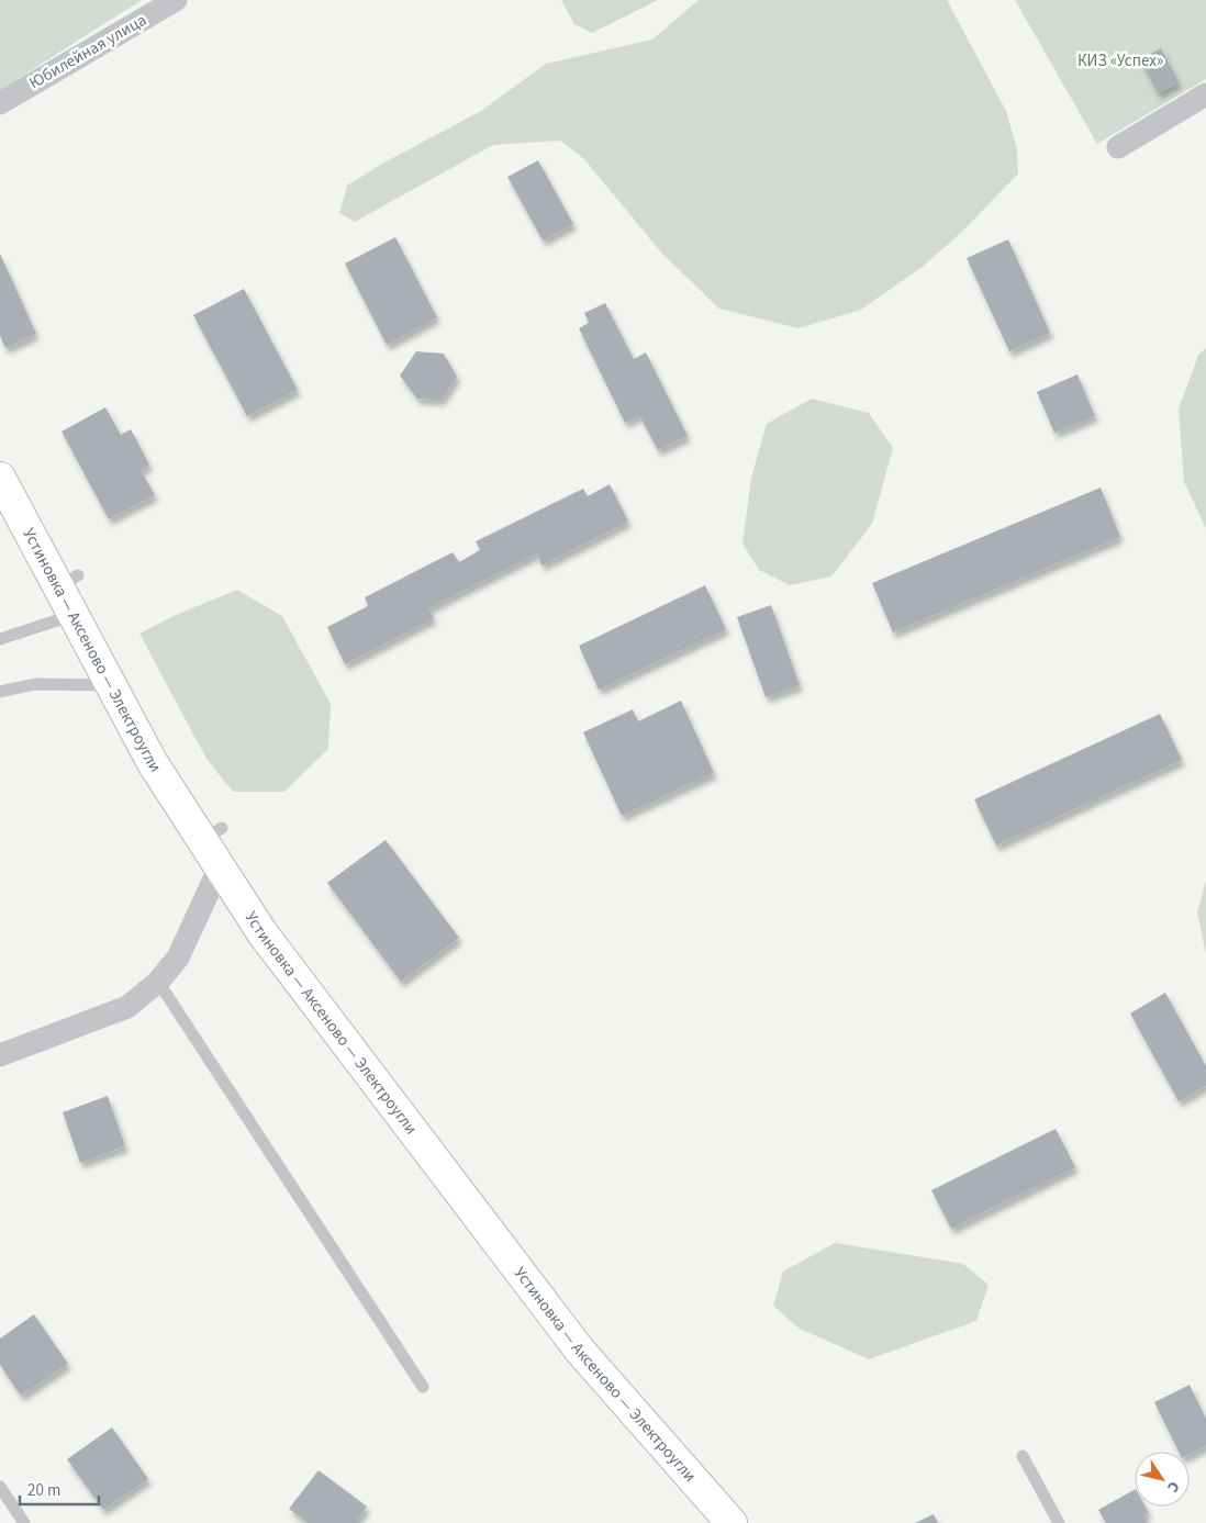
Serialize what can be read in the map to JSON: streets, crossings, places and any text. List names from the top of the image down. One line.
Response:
{"streets":{"main road":["Устиновка — Аксеново — Электроугли"],"street":["Юбилейная улица"]},"parks":["КИЗ «Успех»"],"scale_bar":"20 m","north":"bottom right"}
